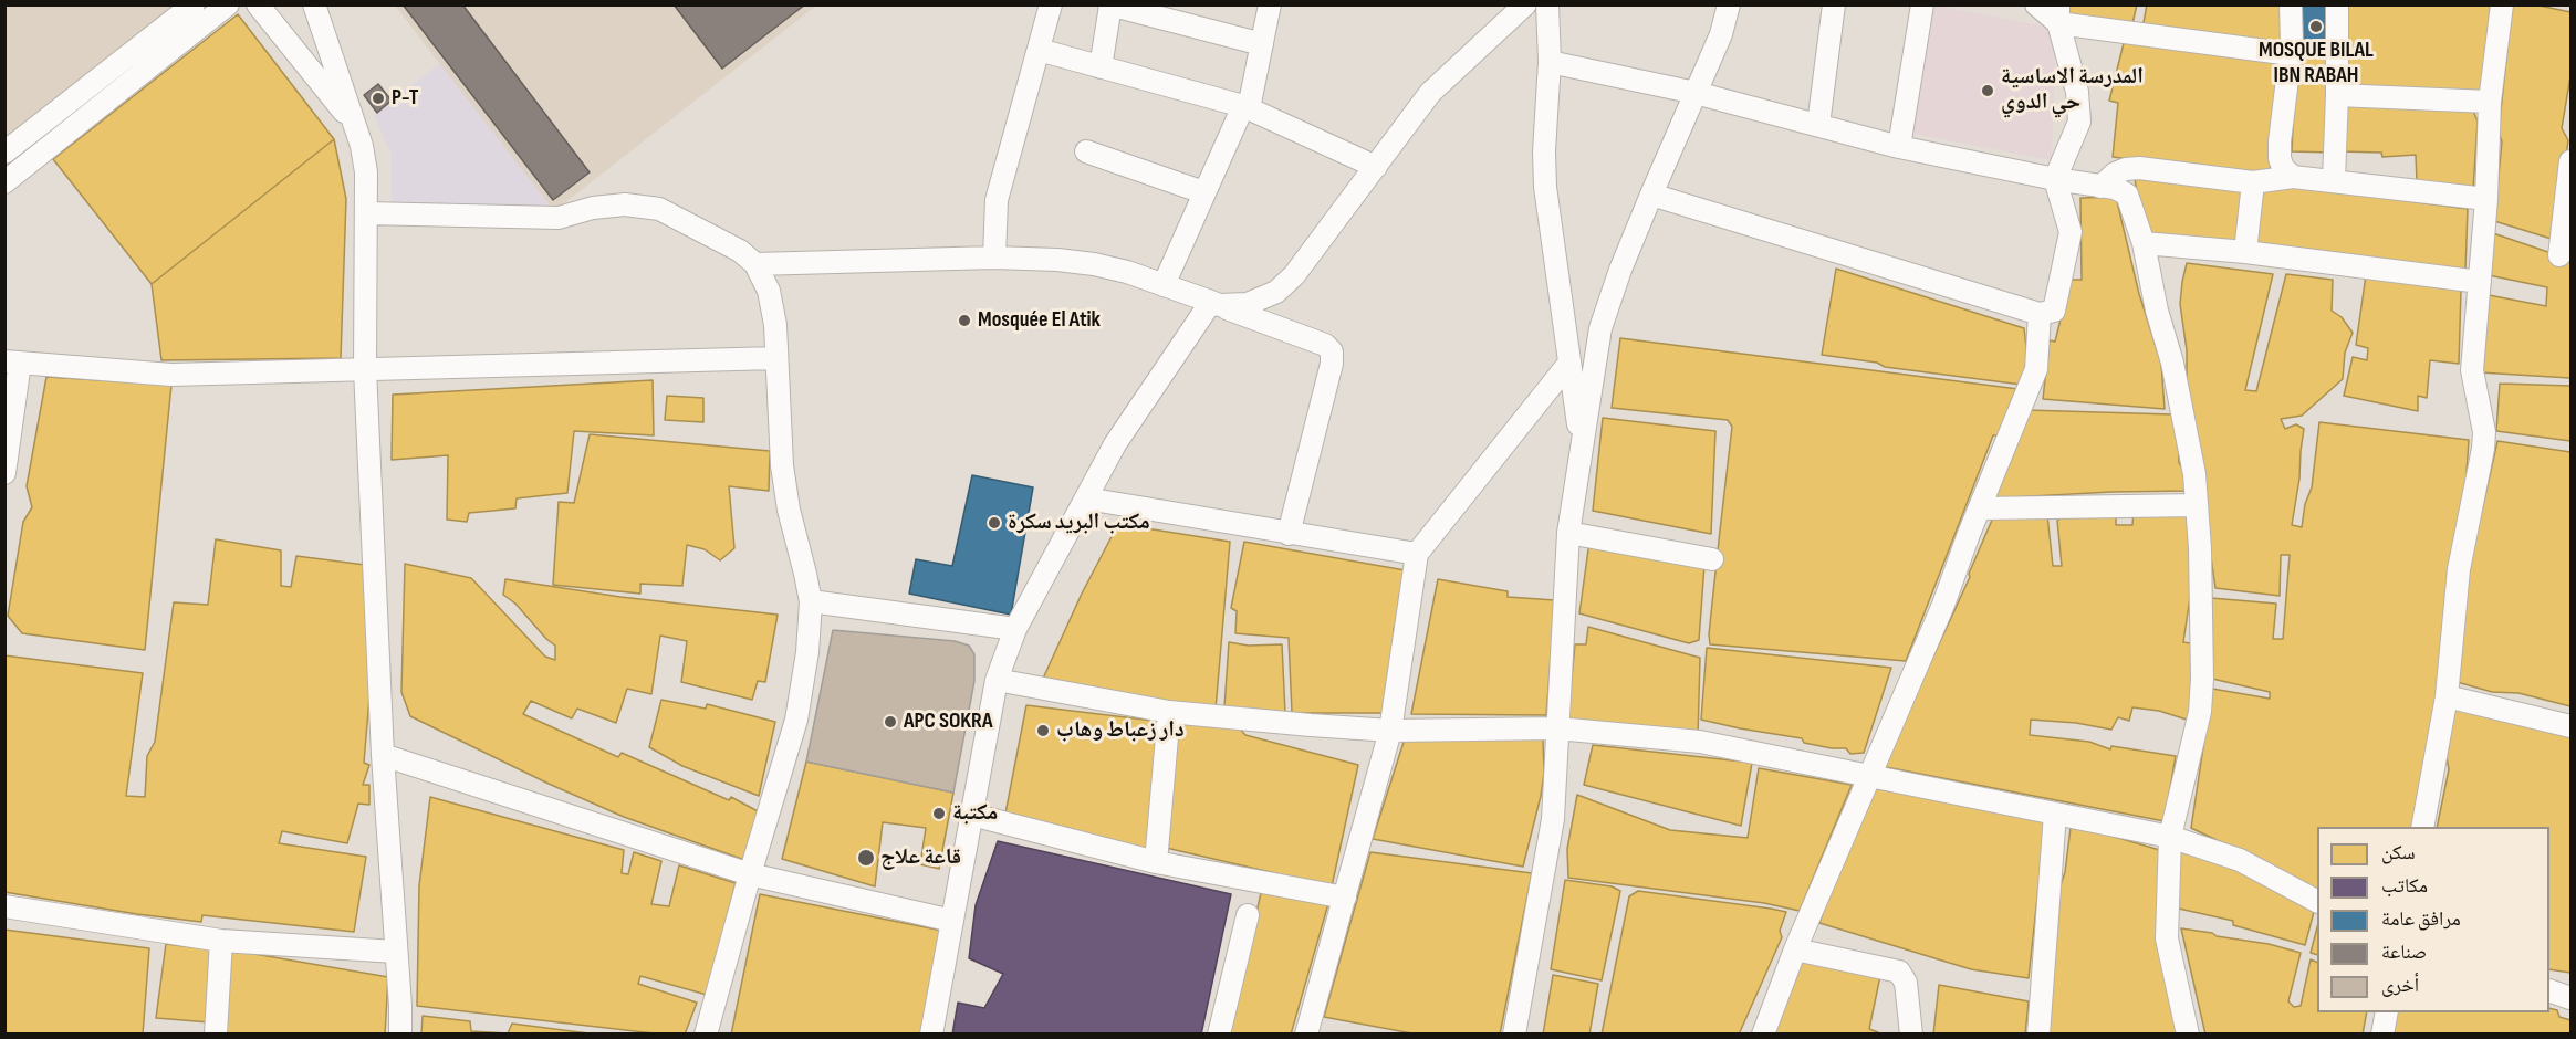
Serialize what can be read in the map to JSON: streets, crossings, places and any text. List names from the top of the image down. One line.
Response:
{"places":["MOSQUE BILAL IBN RABAH","المدرسة الاساسية حي الدوي","P-T","Mosquée El Atik","مكتب البريد سكرة","APC SOKRA","دار زعباط وهاب","مكتبة","قاعة علاج"],"legend":["سكن","مكاتب","مرافق عامة","صناعة","أخرى"]}
